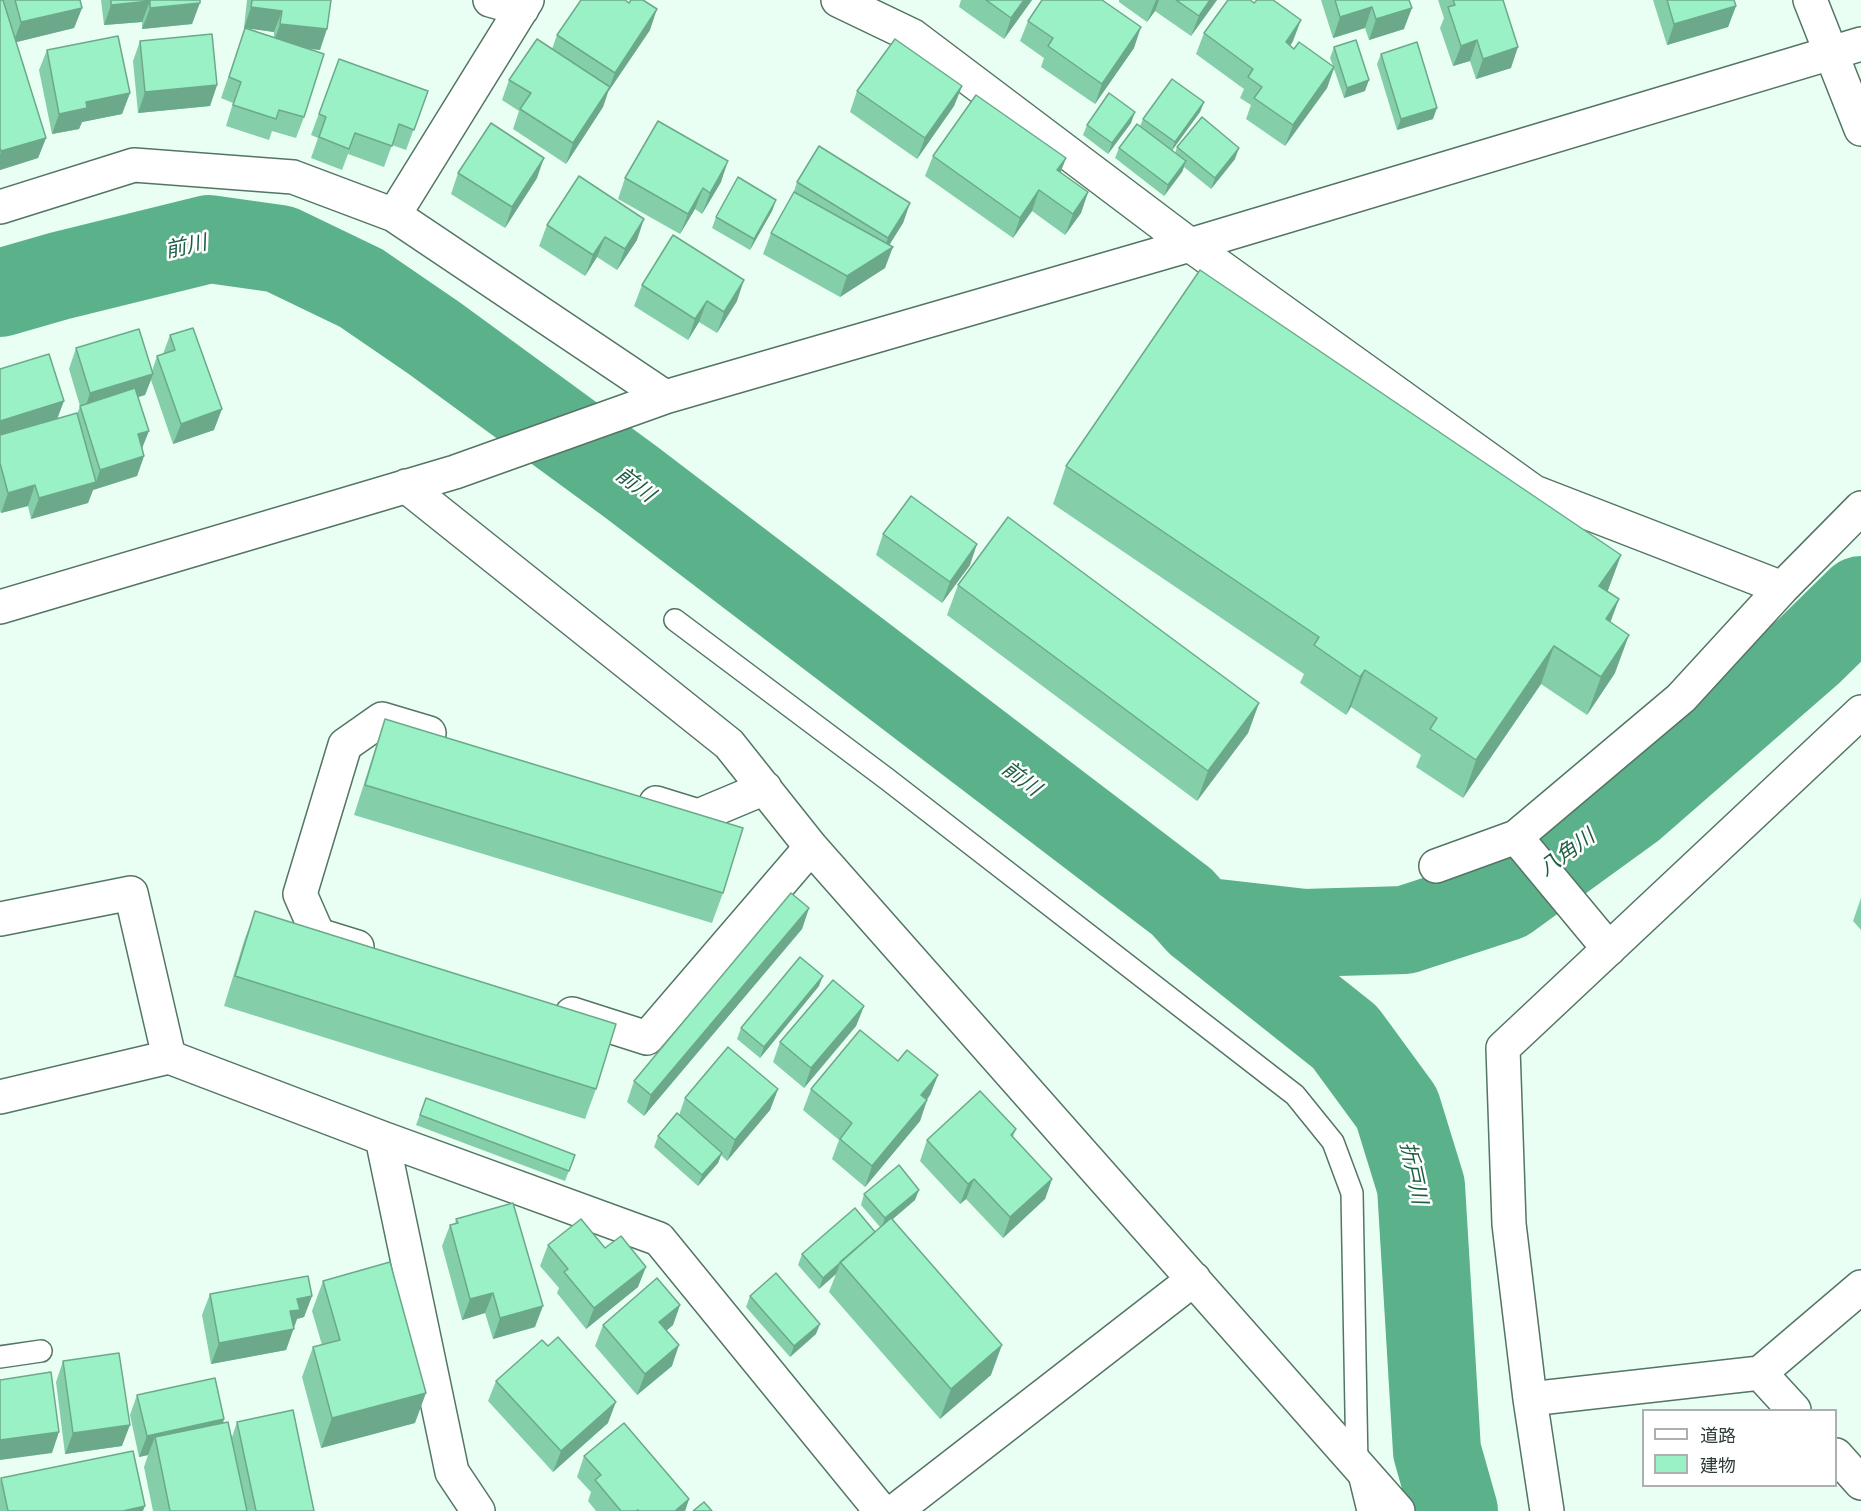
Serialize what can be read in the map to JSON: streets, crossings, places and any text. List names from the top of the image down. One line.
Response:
{"water":["前川","八角川","折戸川"],"legend":["道路","建物"]}
